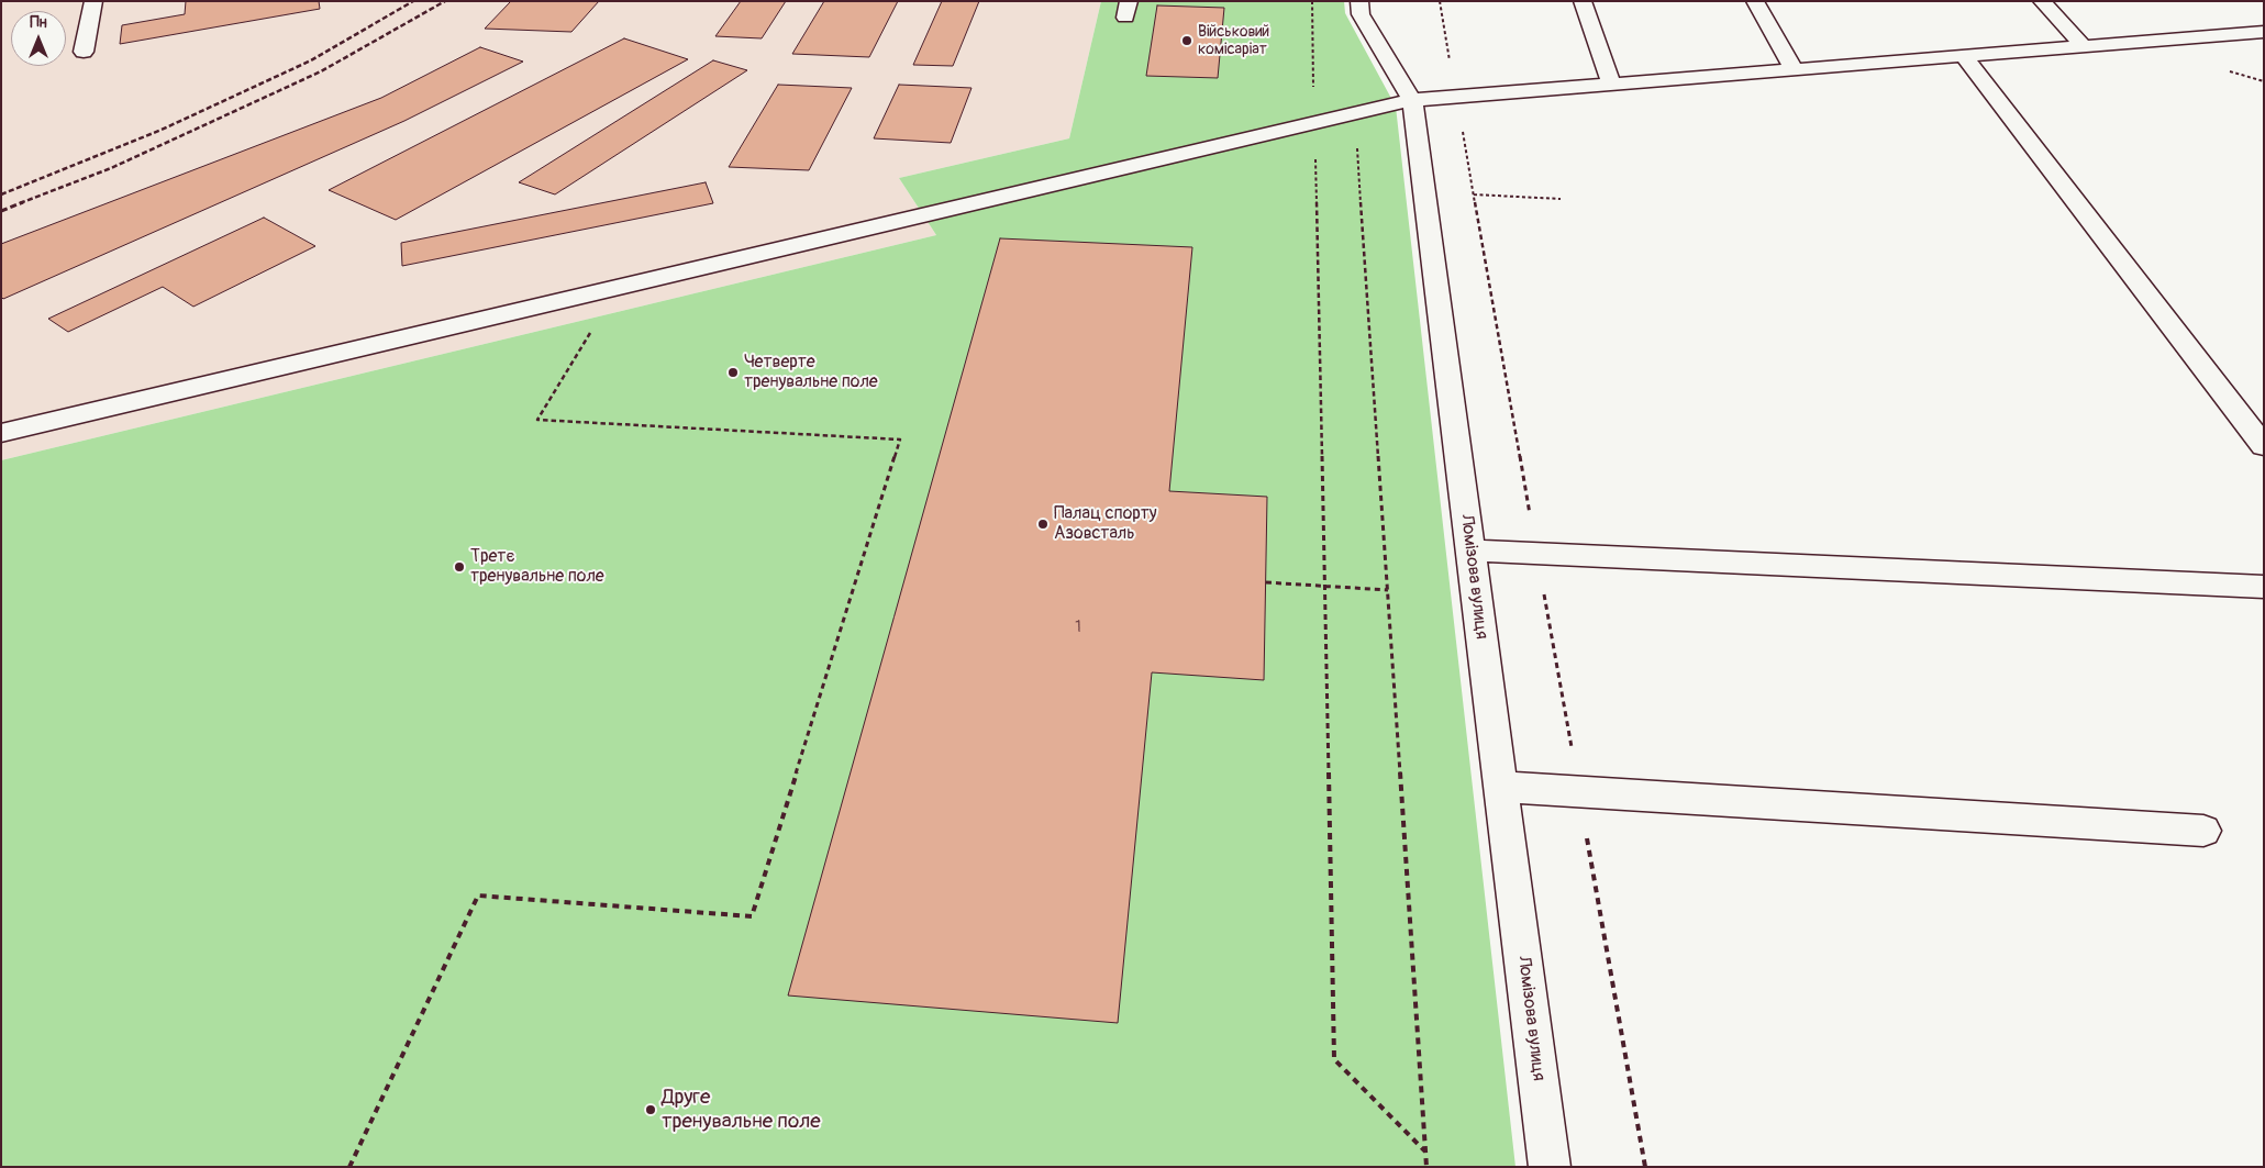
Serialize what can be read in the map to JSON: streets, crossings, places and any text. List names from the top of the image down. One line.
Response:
{"streets":{"street":["Ломізова вулиця"]},"places":["Військовий комісаріат","Четверте тренувальне поле","Палац спорту Азовсталь","Третє тренувальне поле","Друге тренувальне поле"],"house_numbers":["1"],"north":"top"}
